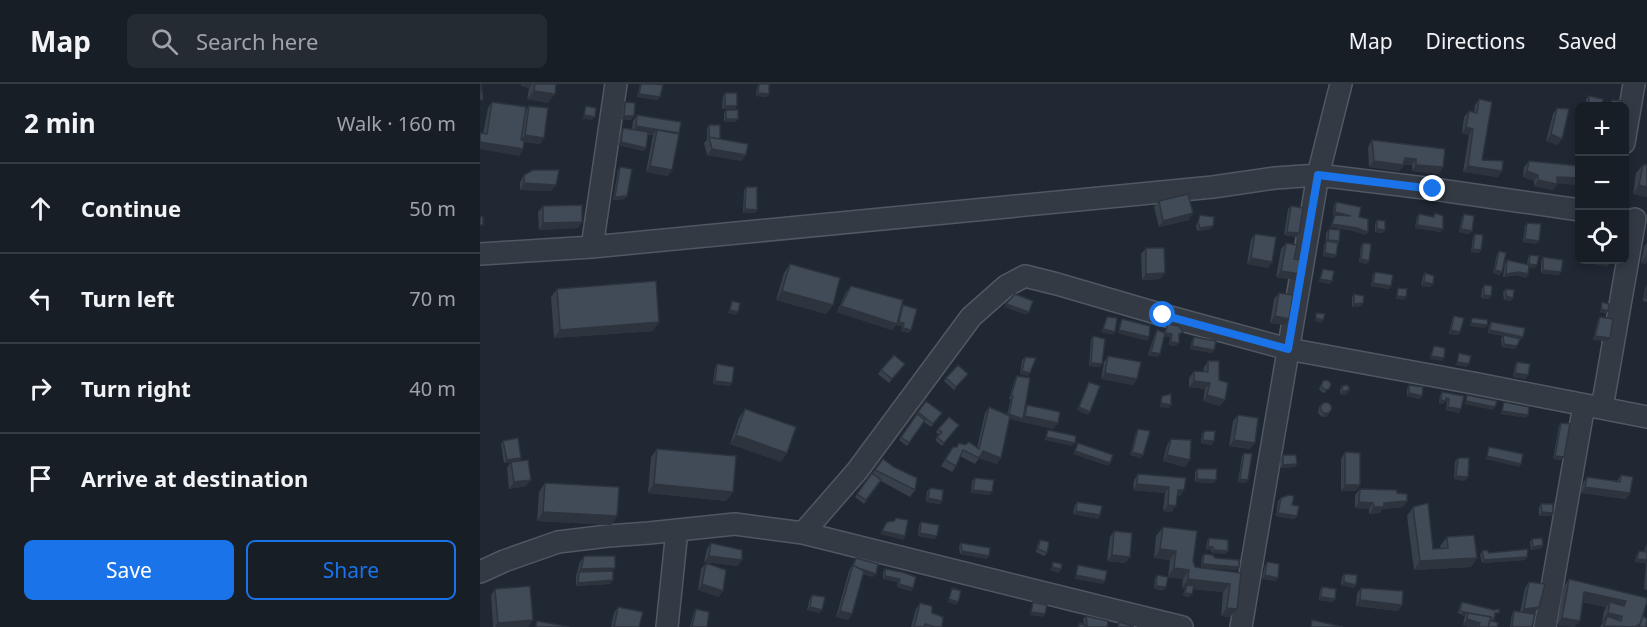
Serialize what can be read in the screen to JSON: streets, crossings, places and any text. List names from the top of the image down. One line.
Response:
{"page":{"header":"Map","search":"Search here","nav":["Map","Directions","Saved"],"heading":["2 min","Walk · 160 m"],"map_buttons":["+","−"],"list":[["Continue","50 m"],["Turn left","70 m"],["Turn right","40 m"],"Arrive at destination"],"buttons":["Save","Share"]}}
